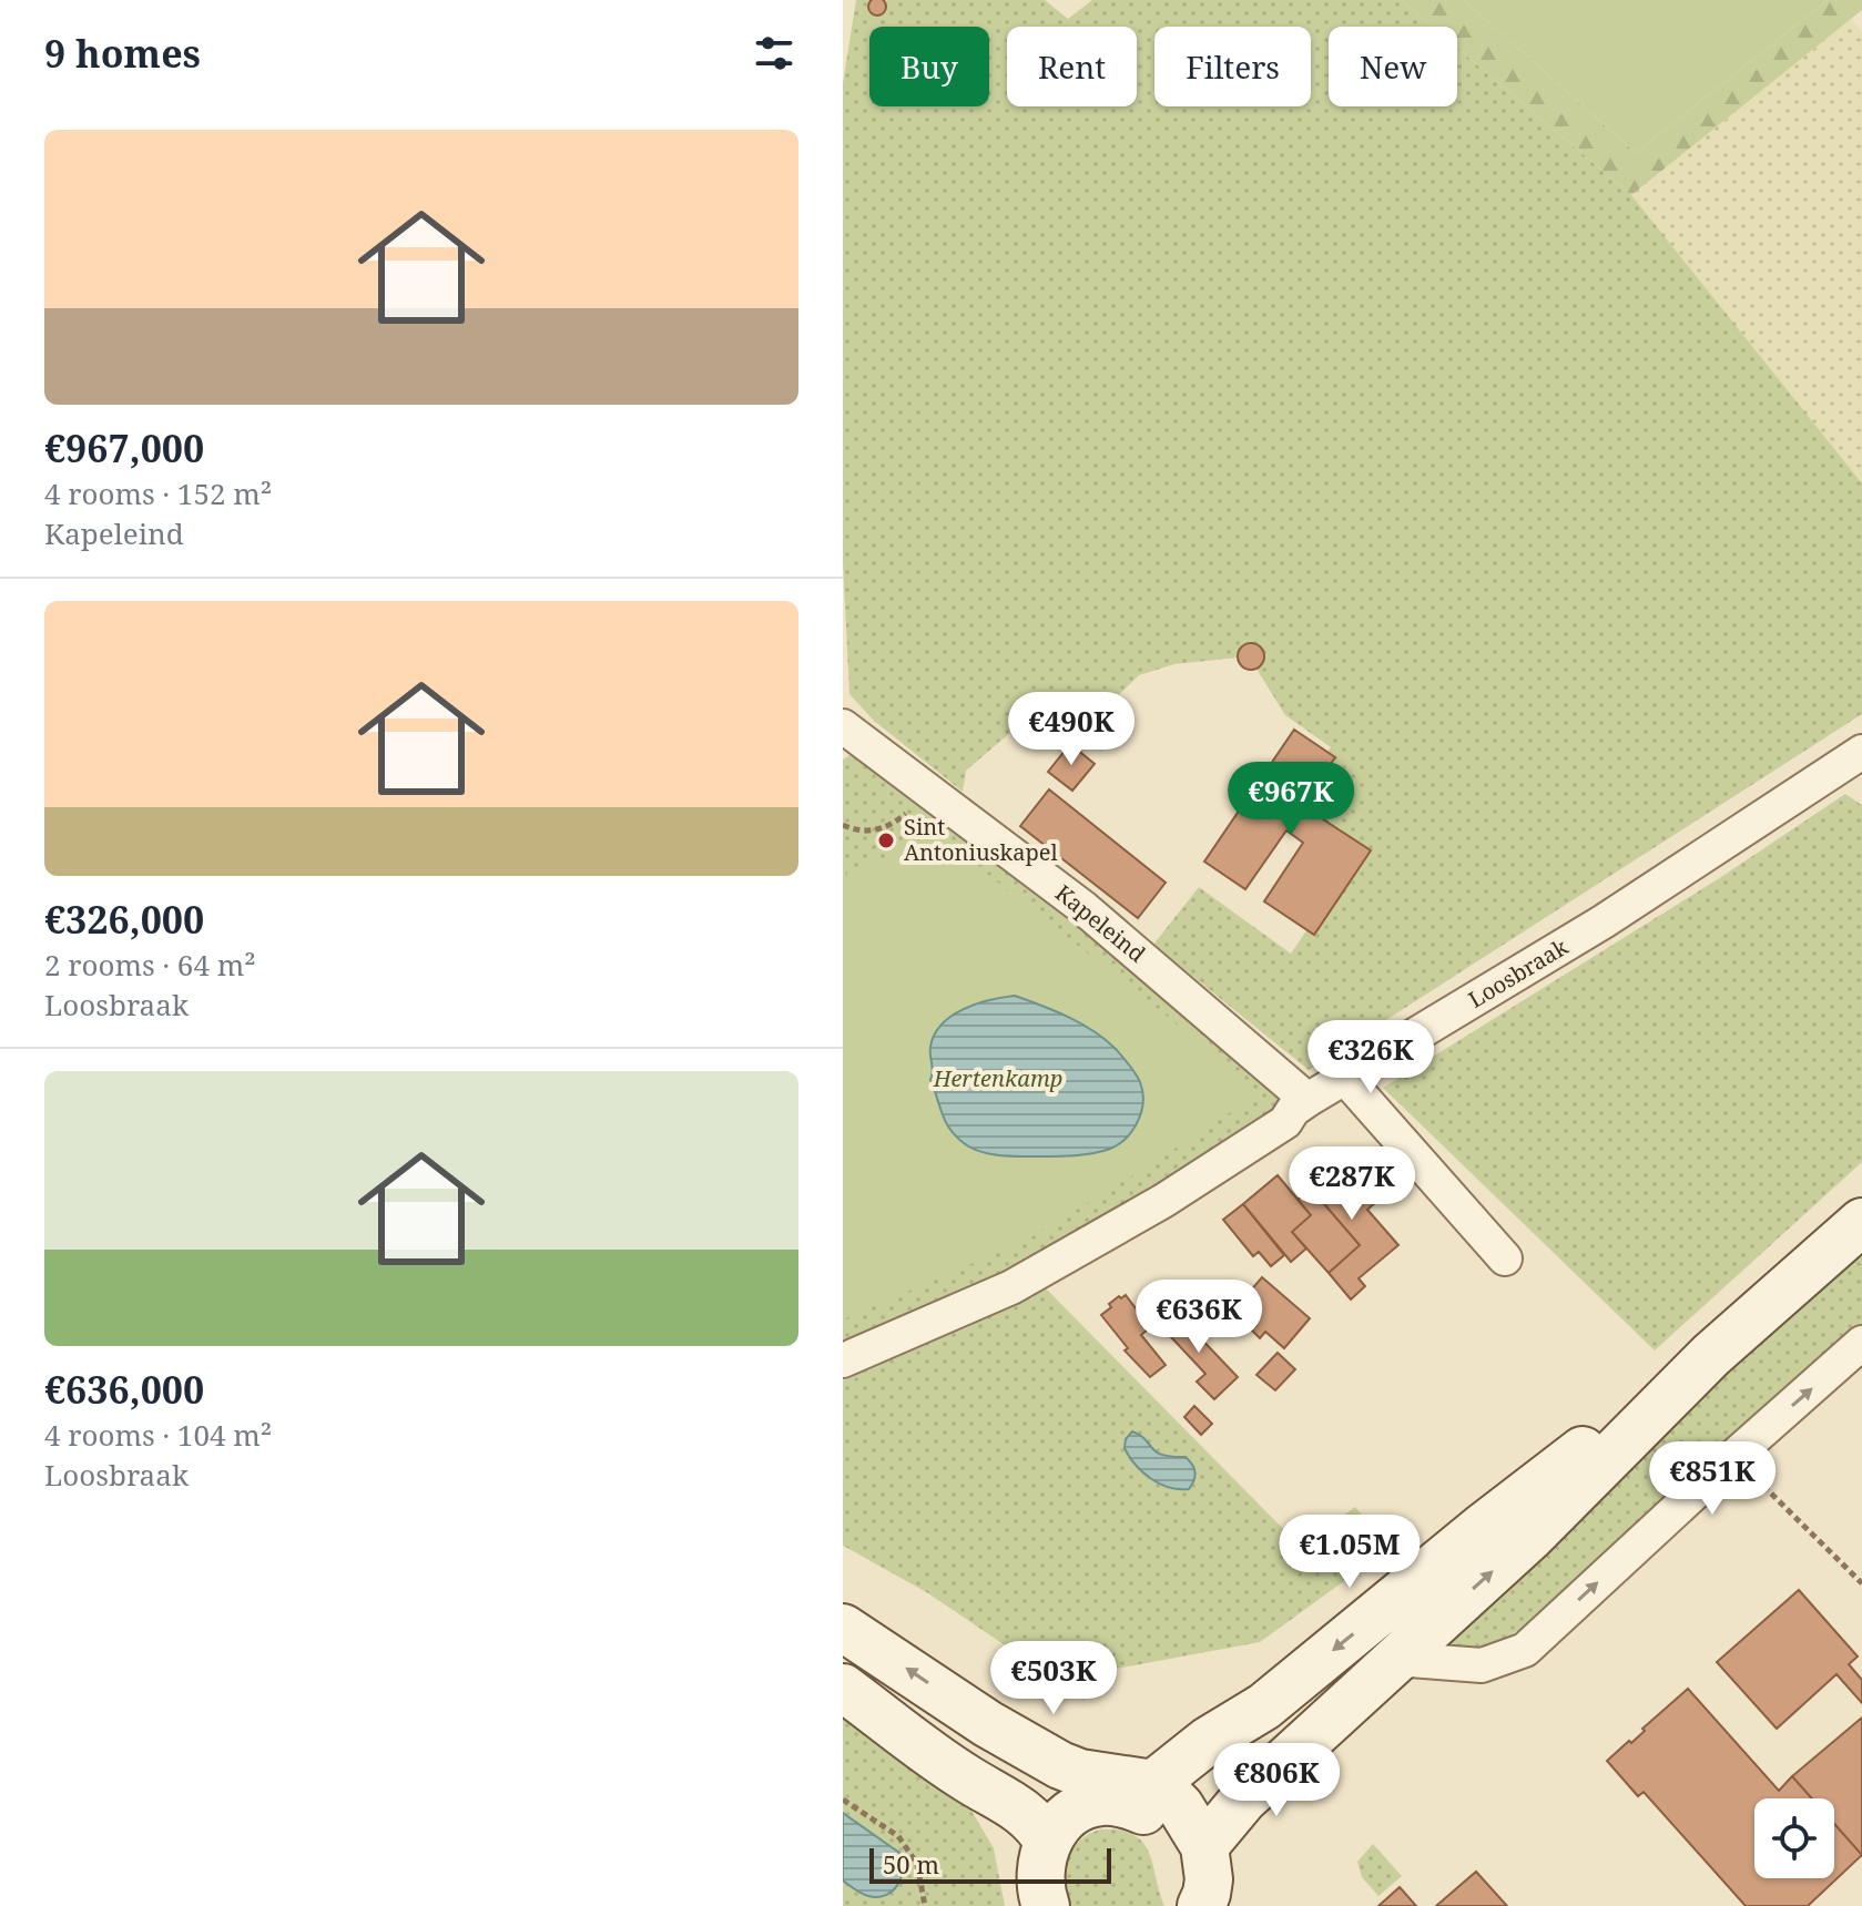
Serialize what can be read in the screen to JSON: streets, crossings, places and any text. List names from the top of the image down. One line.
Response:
{"streets":{"street":["Kapeleind","Loosbraak"]},"crossings":[["Kapeleind","Loosbraak"]],"parks":["Hertenkamp"],"places":["Sint Antoniuskapel"],"scale_bar":"50 m","page":{"heading":"9 homes","chip":["Buy","Rent","Filters","New"],"list":[{"name":"€967,000","note":"4 rooms · 152 m² · Kapeleind"},{"name":"€326,000","note":"2 rooms · 64 m² · Loosbraak"},{"name":"€636,000","note":"4 rooms · 104 m² · Loosbraak"}],"price":["€490K","€967K","€326K","€287K","€636K","€851K","€1.05M","€503K","€806K"],"scale":"50 m"}}
